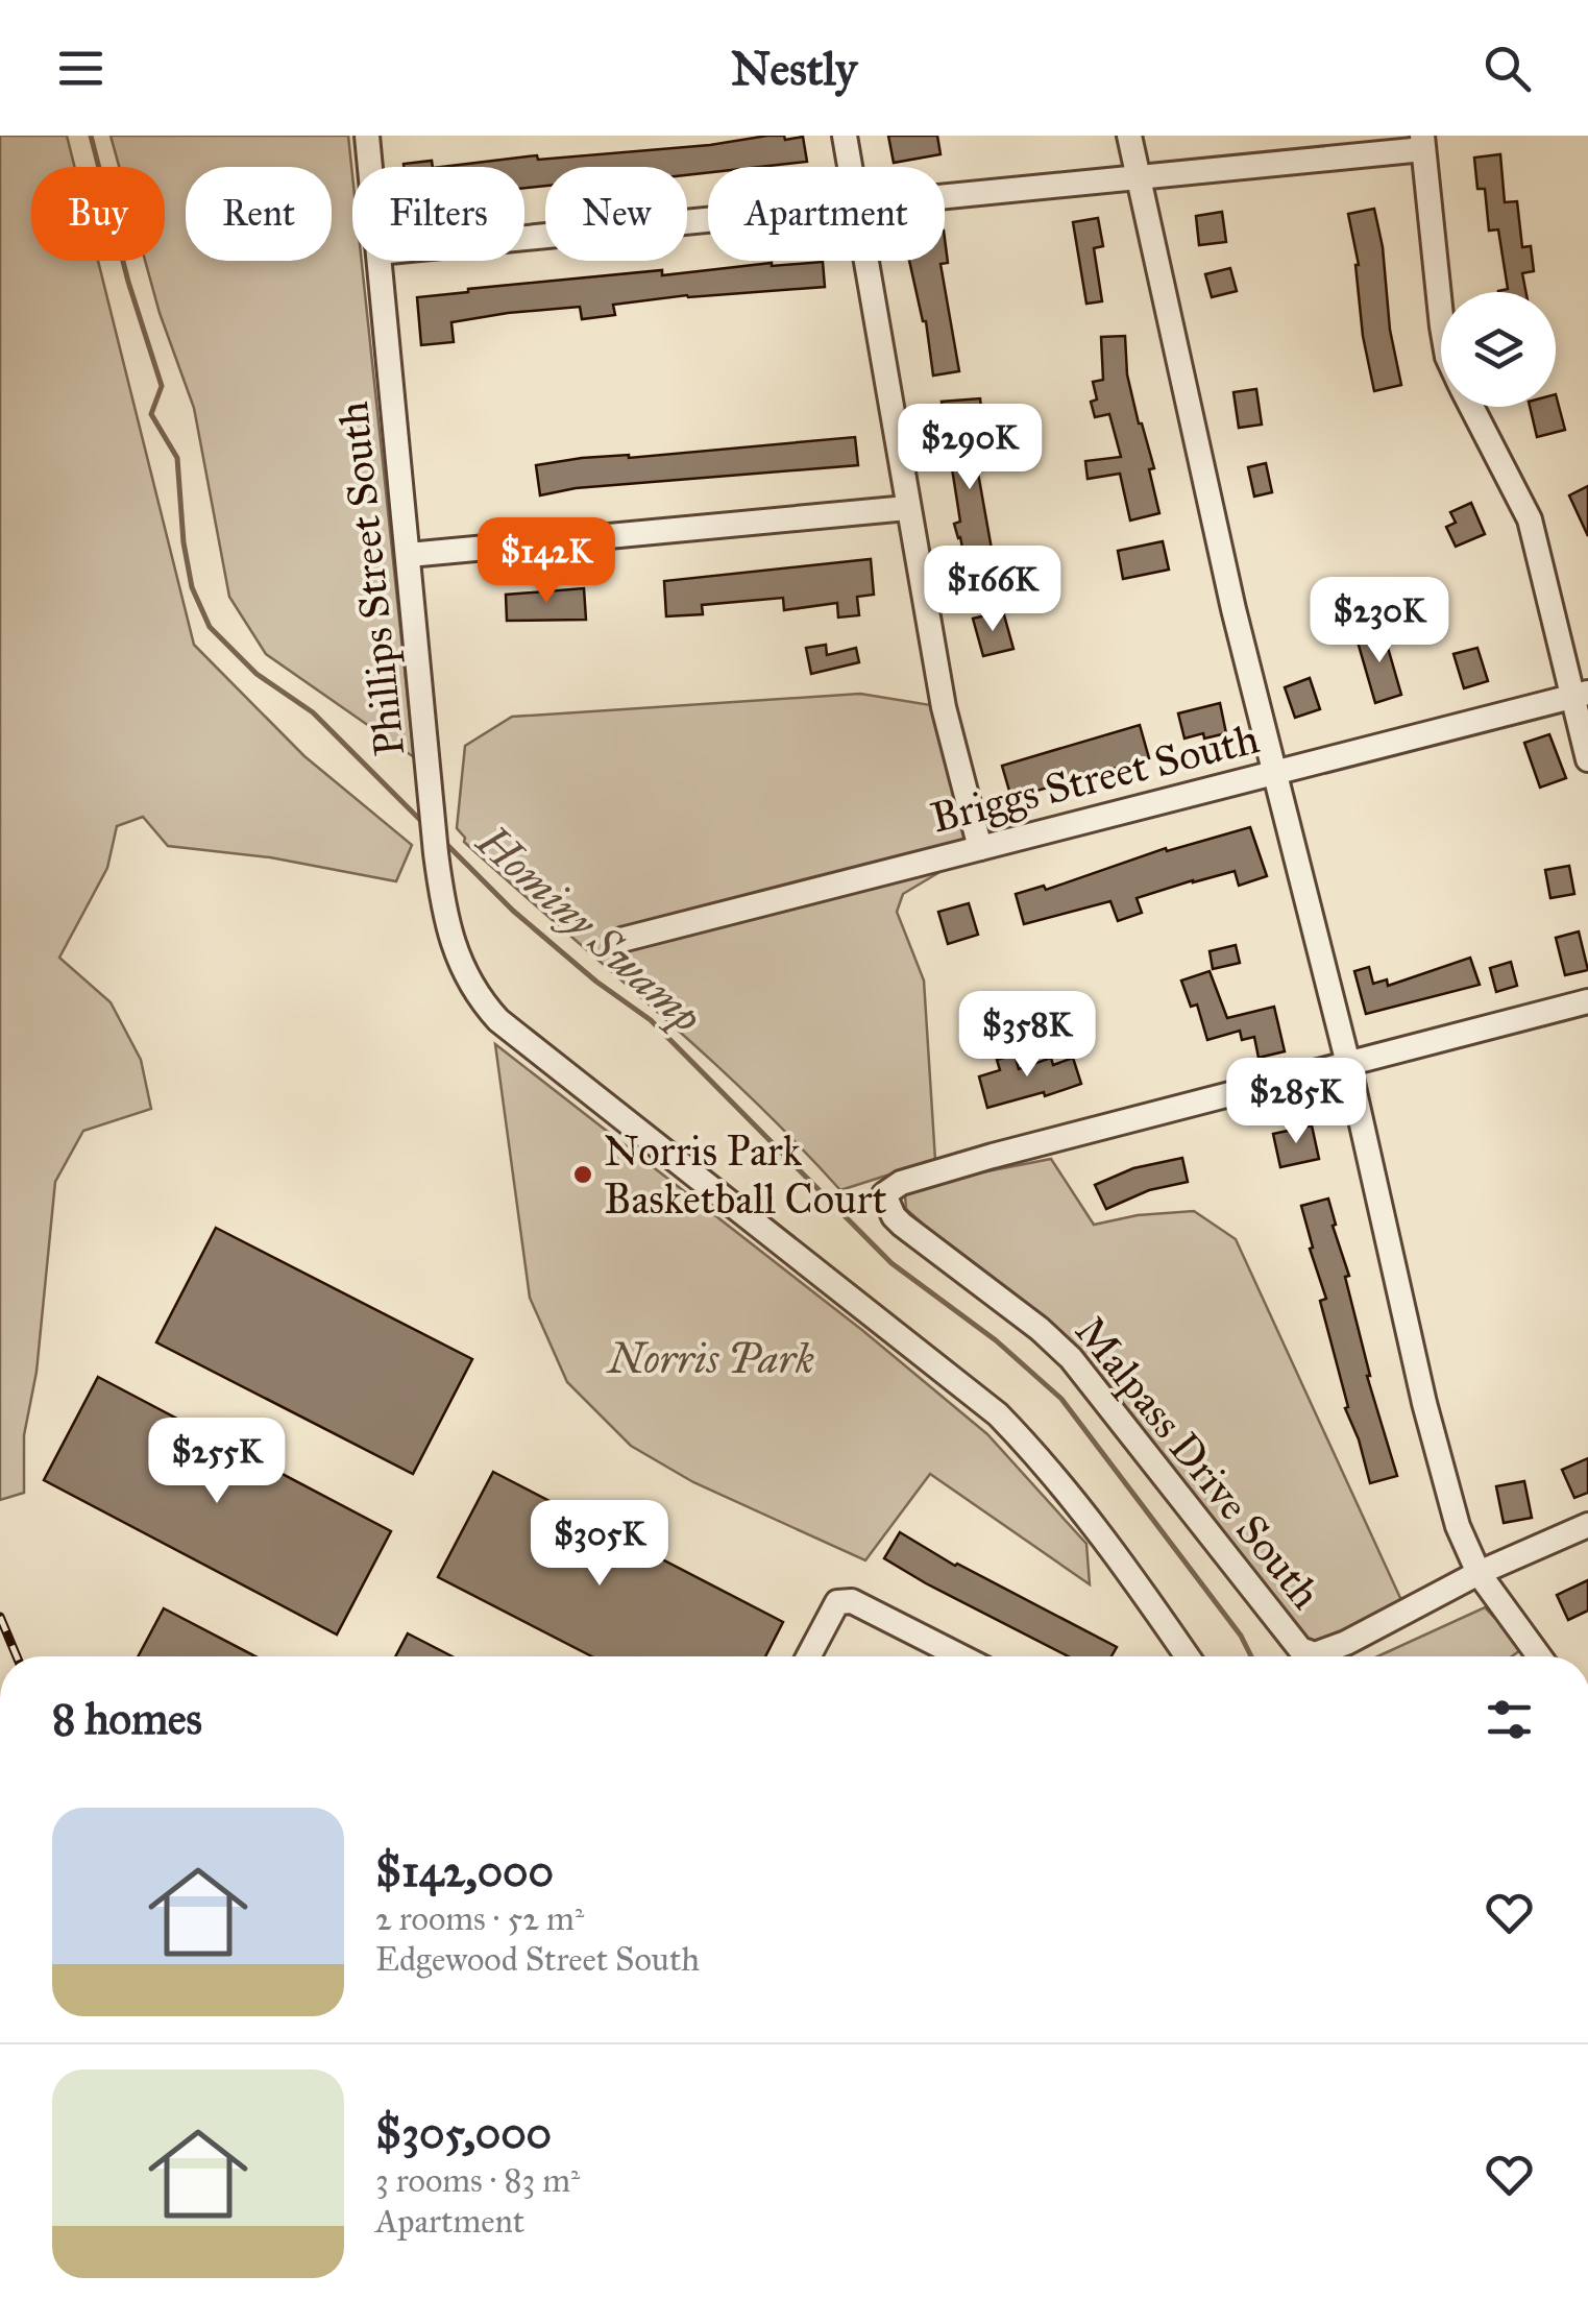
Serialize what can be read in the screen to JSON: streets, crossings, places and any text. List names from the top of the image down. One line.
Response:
{"streets":{"street":["Phillips Street South","Briggs Street South","Malpass Drive South"]},"water":["Hominy Swamp"],"parks":["Norris Park"],"places":["Norris Park Basketball Court"],"page":{"header":"Nestly","chip":["Buy","Rent","Filters","New","Apartment"],"price":["$290K","$142K","$166K","$230K","$358K","$285K","$255K","$305K"],"heading":"8 homes","list":[{"name":"$142,000","note":"2 rooms · 52 m² · Edgewood Street South"},{"name":"$305,000","note":"3 rooms · 83 m² · Apartment"}]}}
